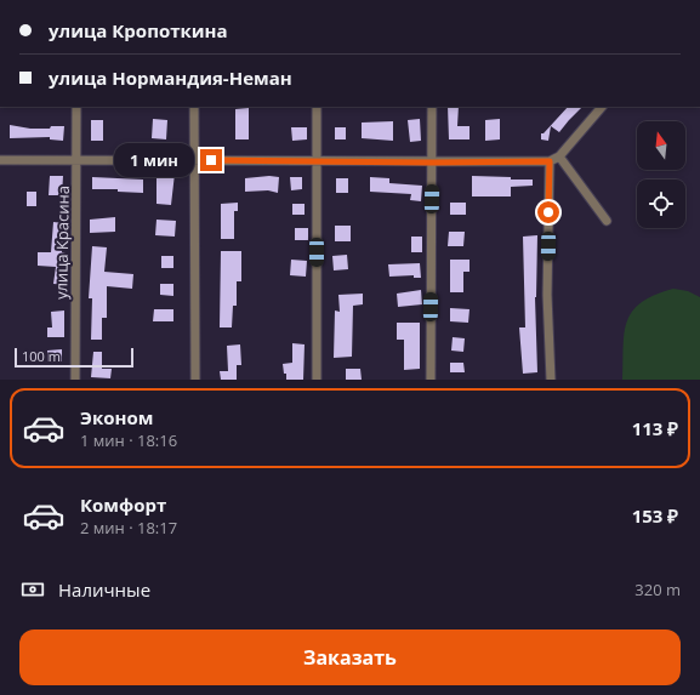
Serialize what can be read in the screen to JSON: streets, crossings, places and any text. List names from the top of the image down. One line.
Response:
{"streets":{"street":["улица Красина"]},"scale_bar":"100 m","north":"top","page":{"banner":["улица Кропоткина","улица Нормандия-Неман"],"bubble":"1 мин","scale":"100 m","list":[{"name":"Эконом","note":"1 мин · 18:16","value":"113 ₽"},{"name":"Комфорт","note":"2 мин · 18:17","value":"153 ₽"}],"pay":["Наличные","320 m"],"buttons":"Заказать"}}
